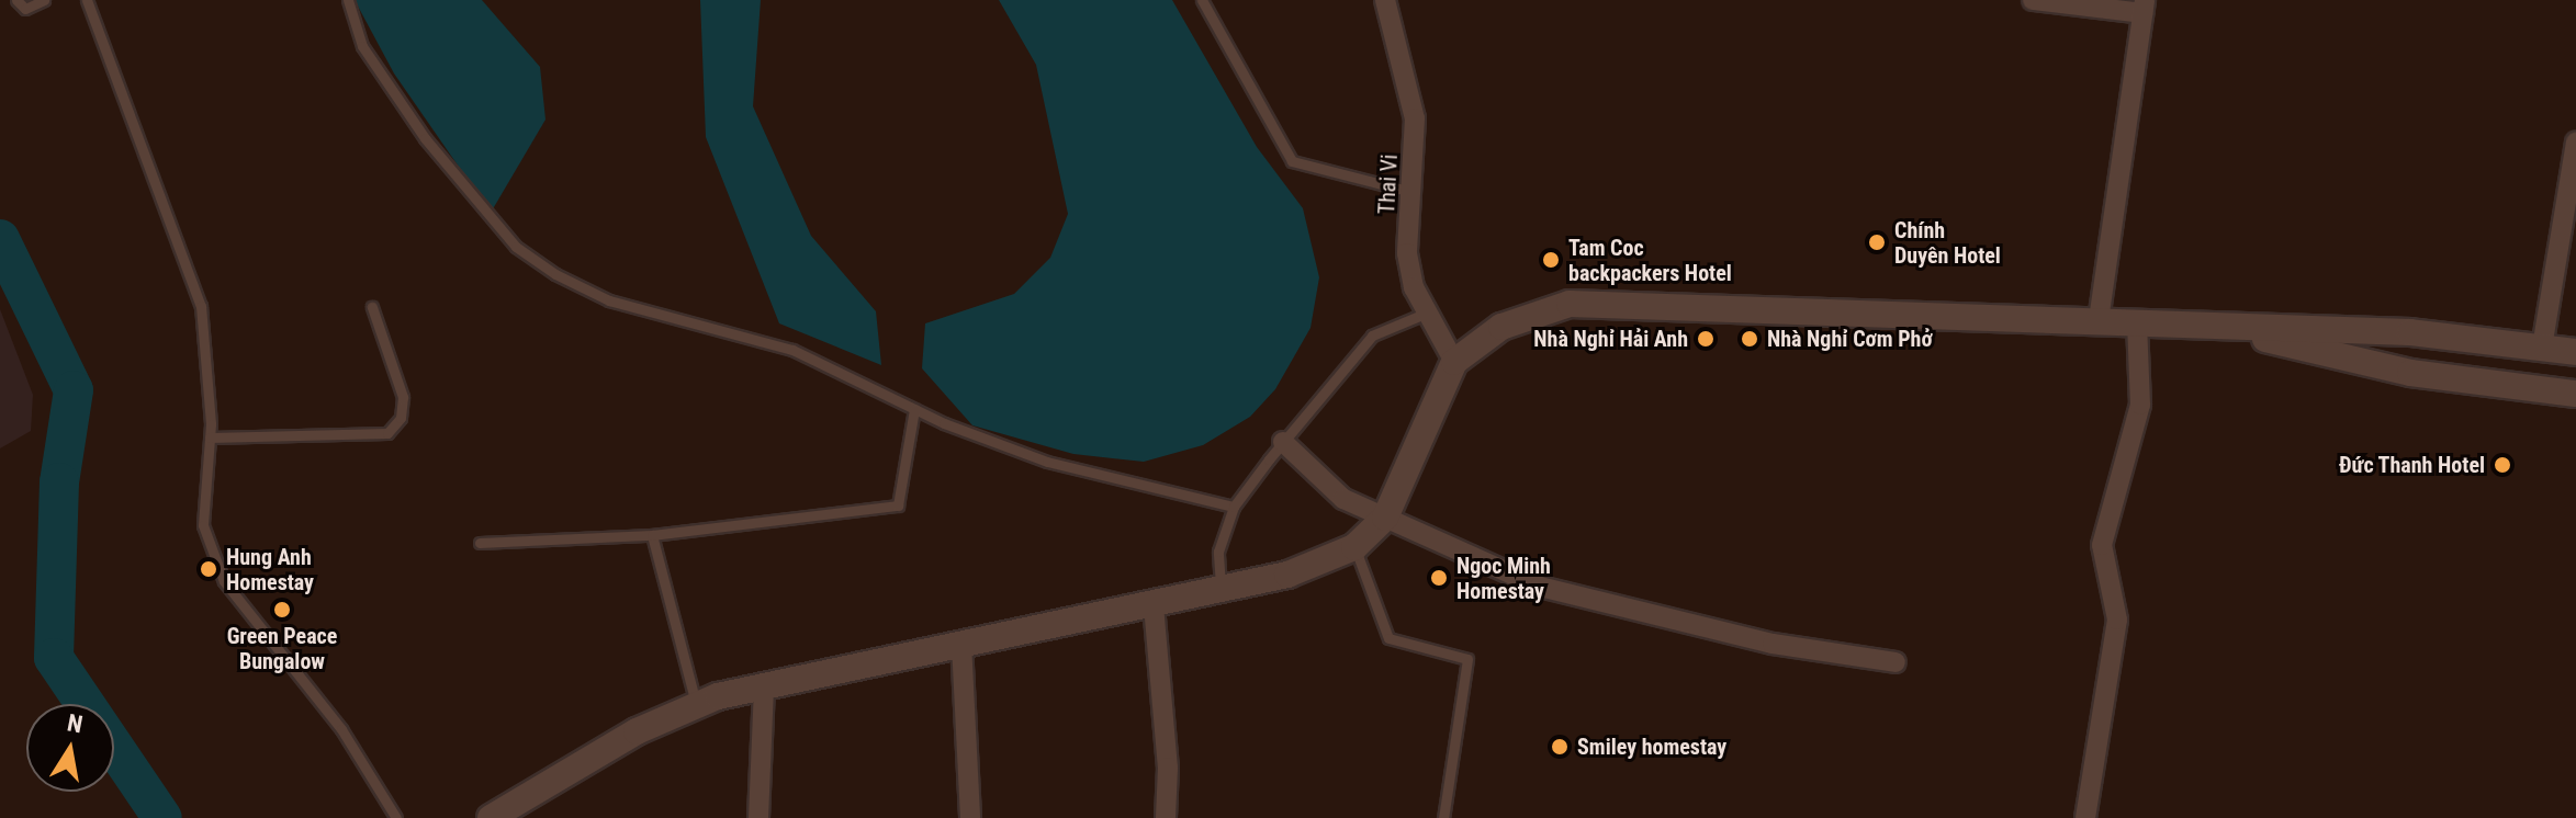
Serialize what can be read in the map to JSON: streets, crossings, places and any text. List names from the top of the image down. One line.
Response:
{"streets":{"street":["Thai Vi"]},"places":["Chính Duyên Hotel","Tam Coc backpackers Hotel","Nhà Nghỉ Hải Anh","Nhà Nghỉ Cơm Phở","Đức Thanh Hotel","Hung Anh Homestay","Ngoc Minh Homestay","Green Peace Bungalow","Smiley homestay"],"north":"top"}
